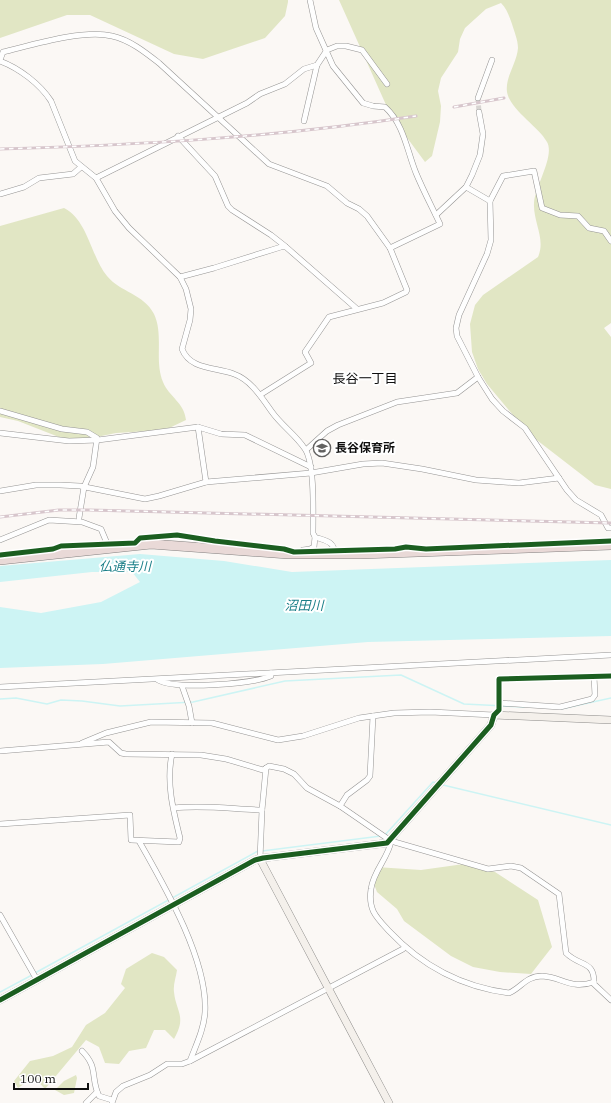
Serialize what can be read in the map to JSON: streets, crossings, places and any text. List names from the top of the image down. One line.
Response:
{"districts":["長谷一丁目"],"water":["仏通寺川","沼田川"],"places":{"school or university":["長谷保育所"]},"scale_bar":"100 m"}
